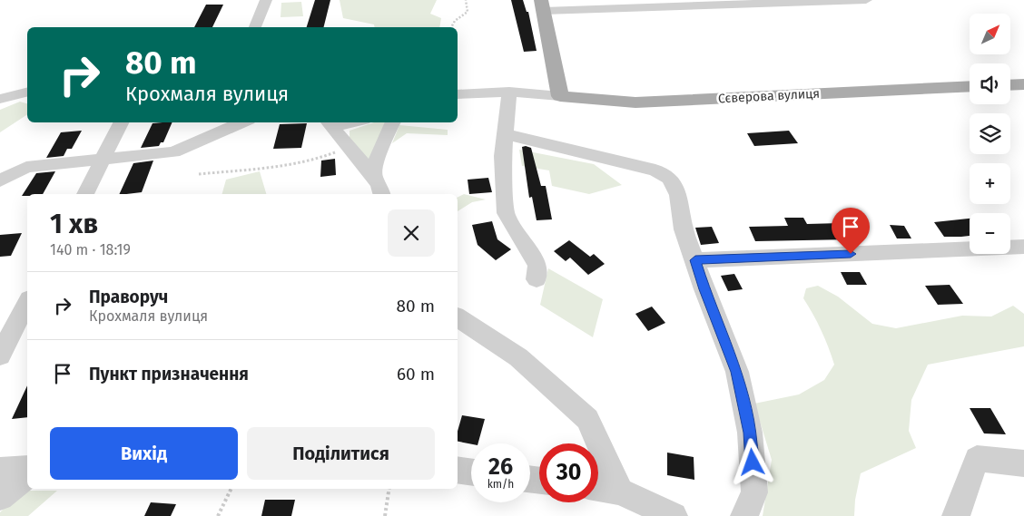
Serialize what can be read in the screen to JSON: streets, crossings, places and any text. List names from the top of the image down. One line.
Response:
{"streets":{"main road":["Сєверова вулиця"]},"north":"top right","page":{"map_buttons":["+","−"],"turn":["80 m","Крохмаля вулиця"],"heading":["1 хв","140 m · 18:19"],"list":[{"name":"Праворуч","note":"Крохмаля вулиця","value":"80 m"},{"name":"Пункт призначення","value":"60 m"}],"buttons":["Вихід","Поділитися"],"speed":"26 km/h","limit":"30"}}
